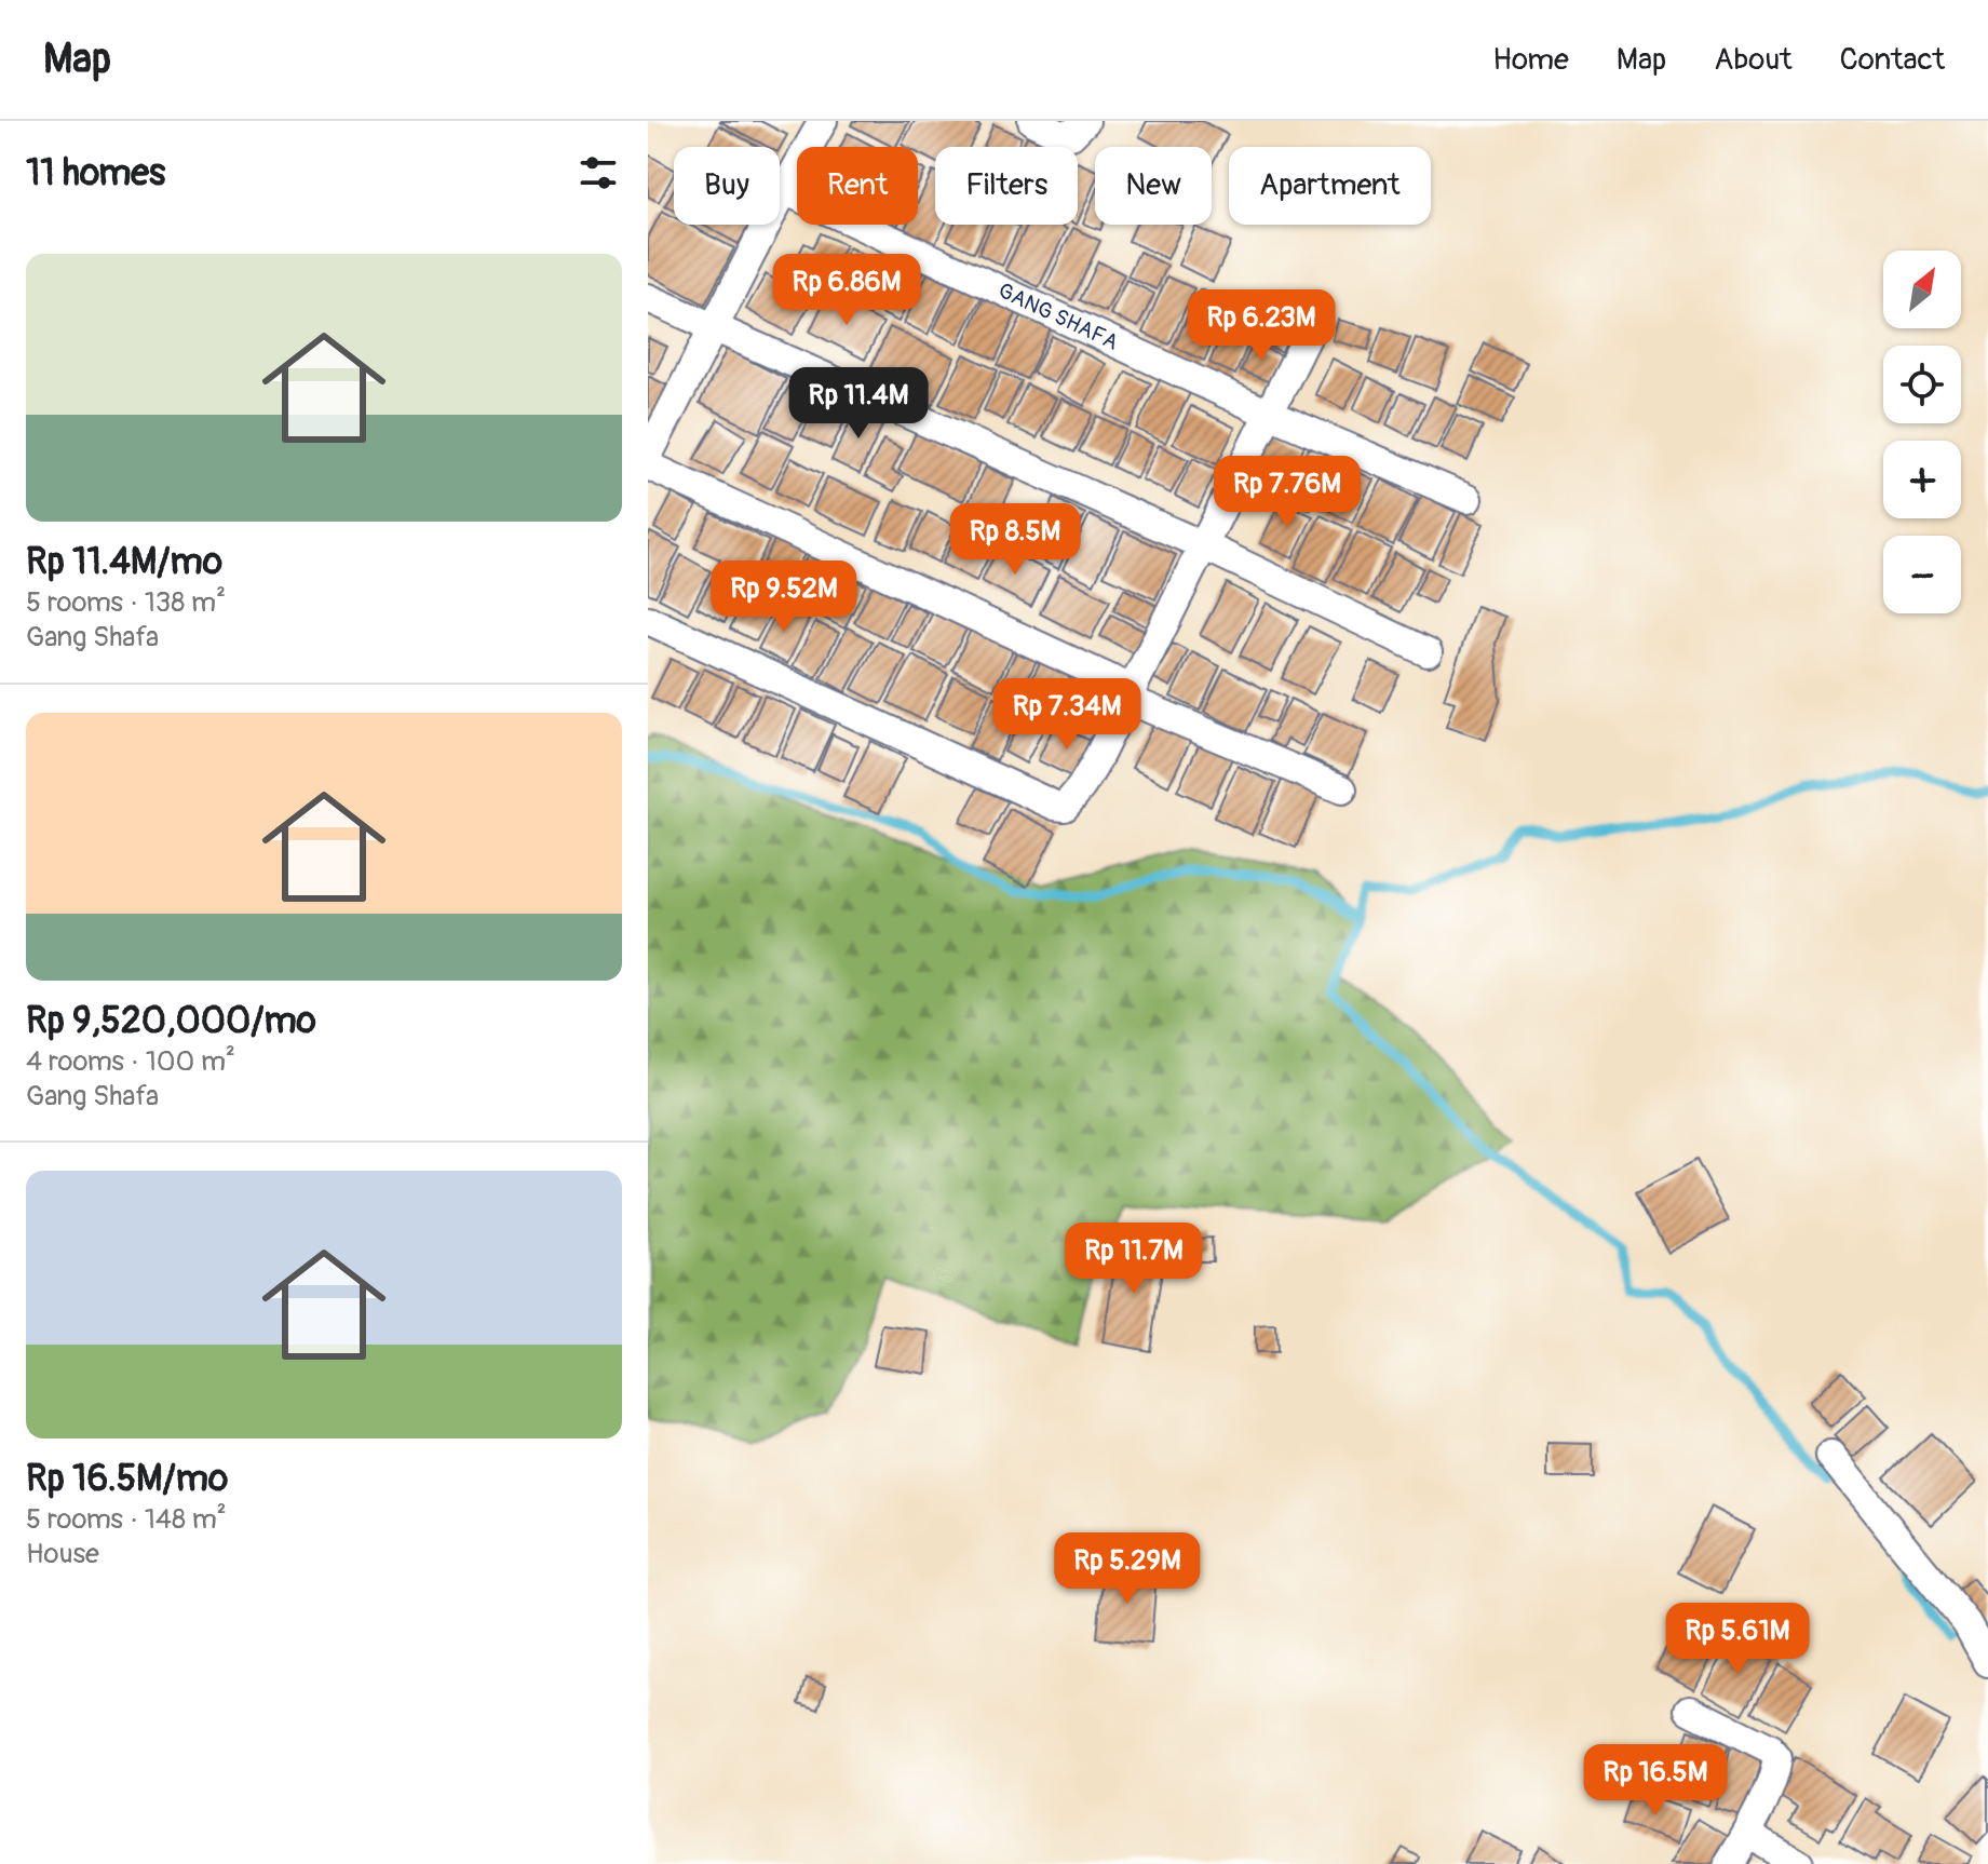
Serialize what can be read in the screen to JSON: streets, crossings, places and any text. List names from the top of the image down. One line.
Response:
{"streets":{"street":["GANG SHAFA"]},"north":"top right","page":{"header":"Map","nav":["Home","Map","About","Contact"],"heading":"11 homes","chip":["Buy","Rent","Filters","New","Apartment"],"list":[{"name":"Rp 11.4M/mo","note":"5 rooms · 138 m² · Gang Shafa"},{"name":"Rp 9,520,000/mo","note":"4 rooms · 100 m² · Gang Shafa"},{"name":"Rp 16.5M/mo","note":"5 rooms · 148 m² · House"}],"map_buttons":["+","−"],"price":["Rp 6.86M","Rp 6.23M","Rp 11.4M","Rp 7.76M","Rp 8.5M","Rp 9.52M","Rp 7.34M","Rp 11.7M","Rp 5.29M","Rp 5.61M","Rp 16.5M"]}}
